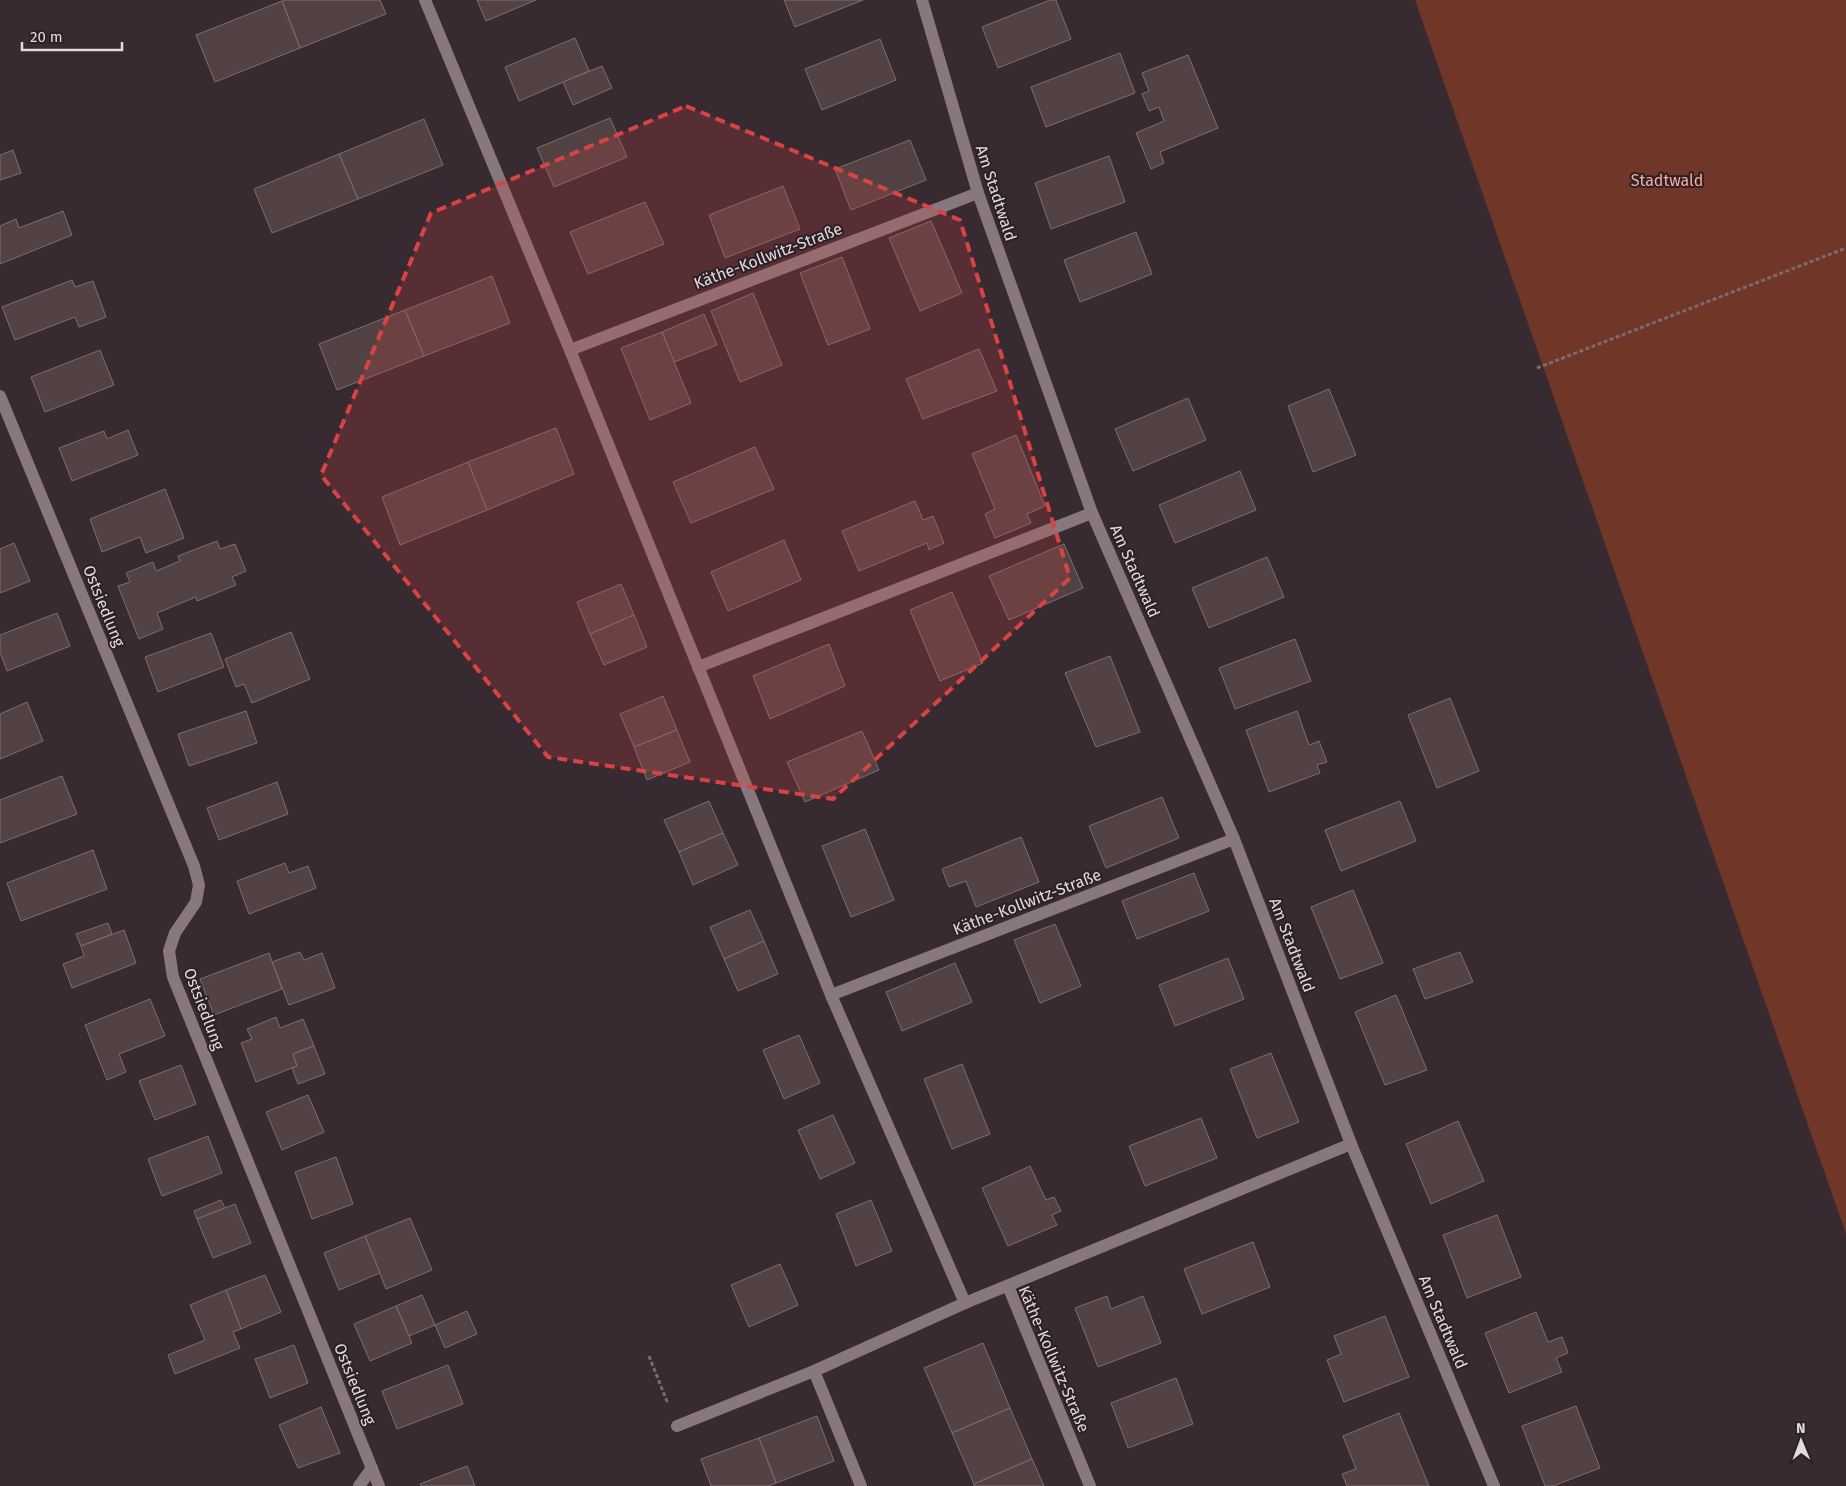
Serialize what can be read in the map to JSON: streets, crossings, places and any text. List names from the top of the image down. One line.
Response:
{"streets":{"street":["Am Stadtwald","Käthe-Kollwitz-Straße","Ostsiedlung"]},"crossings":[["Am Stadtwald","Käthe-Kollwitz-Straße"]],"parks":["Stadtwald"],"scale_bar":"20 m","north":"top"}
